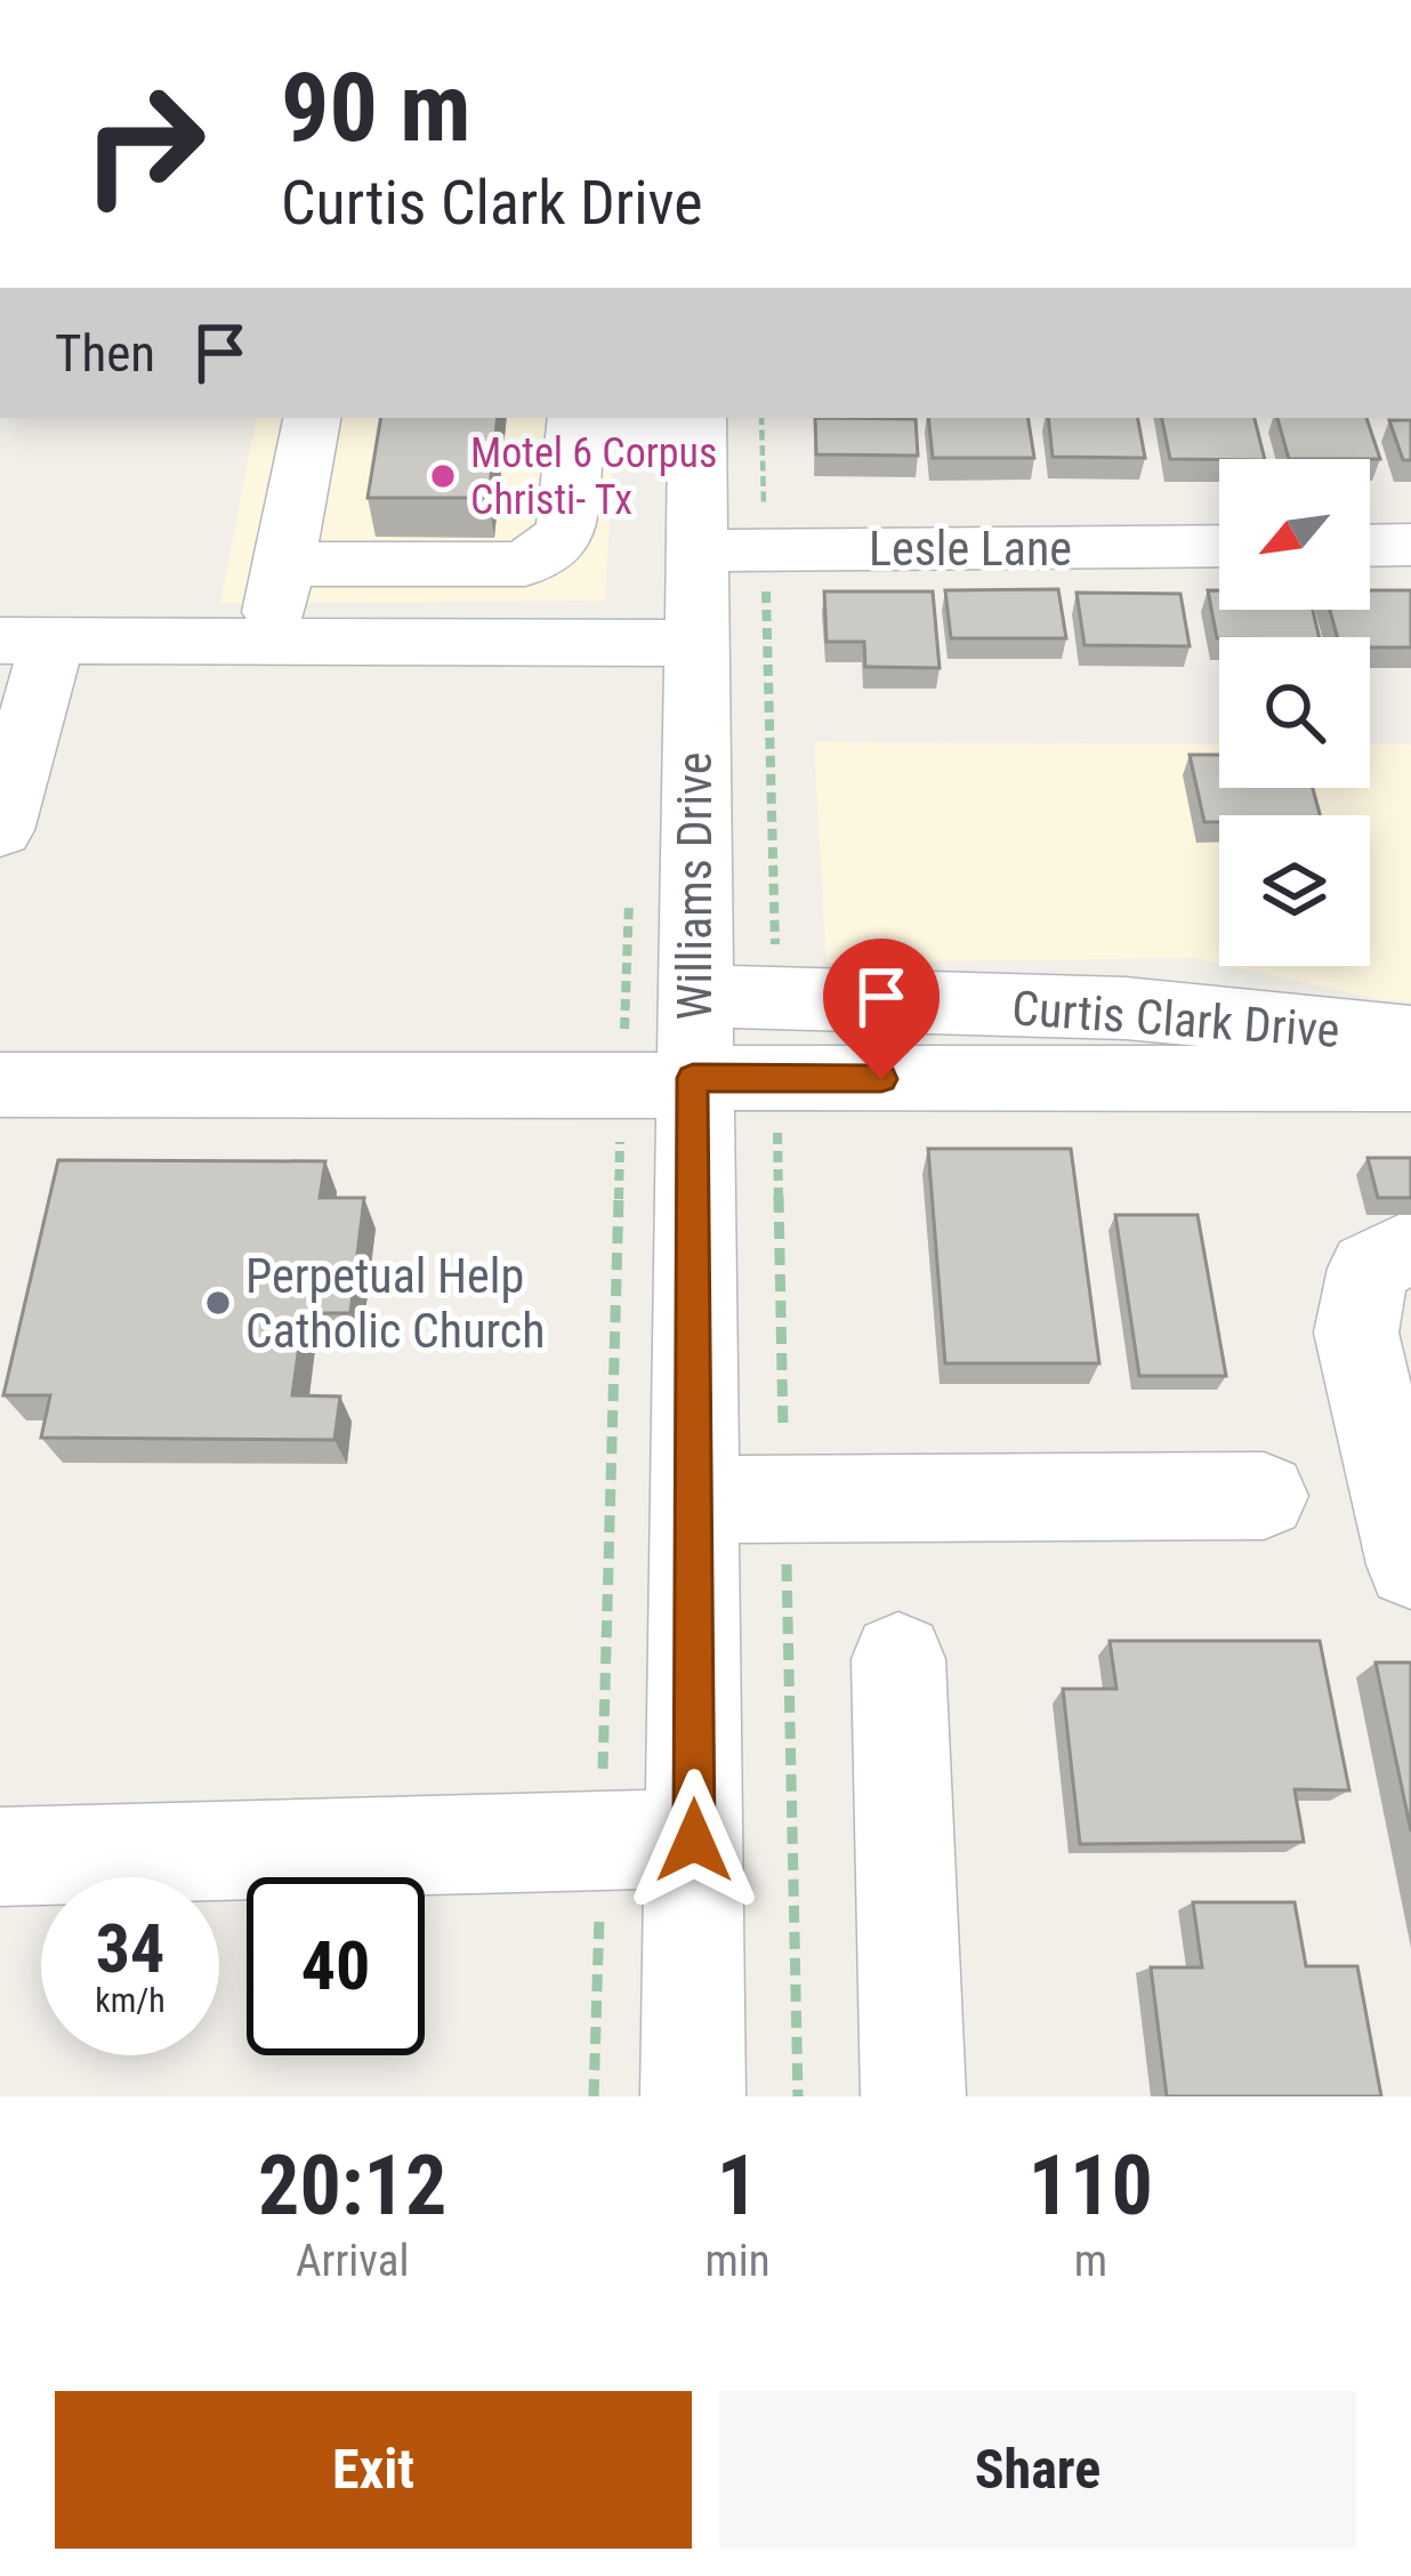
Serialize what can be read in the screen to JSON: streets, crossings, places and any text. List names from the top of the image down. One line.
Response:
{"streets":{"street":["Lesle Lane","Williams Drive","Curtis Clark Drive"]},"crossings":[["Lesle Lane","Williams Drive"],["Williams Drive","Curtis Clark Drive"]],"places":["Motel 6 Corpus Christi- Tx","Perpetual Help Catholic Church"],"north":"bottom left","page":{"turn":["90 m","Curtis Clark Drive"],"then":"Then","speed":"34 km/h","limit":"40","eta":["20:12","Arrival","1","min","110","m"],"buttons":["Exit","Share"]}}
